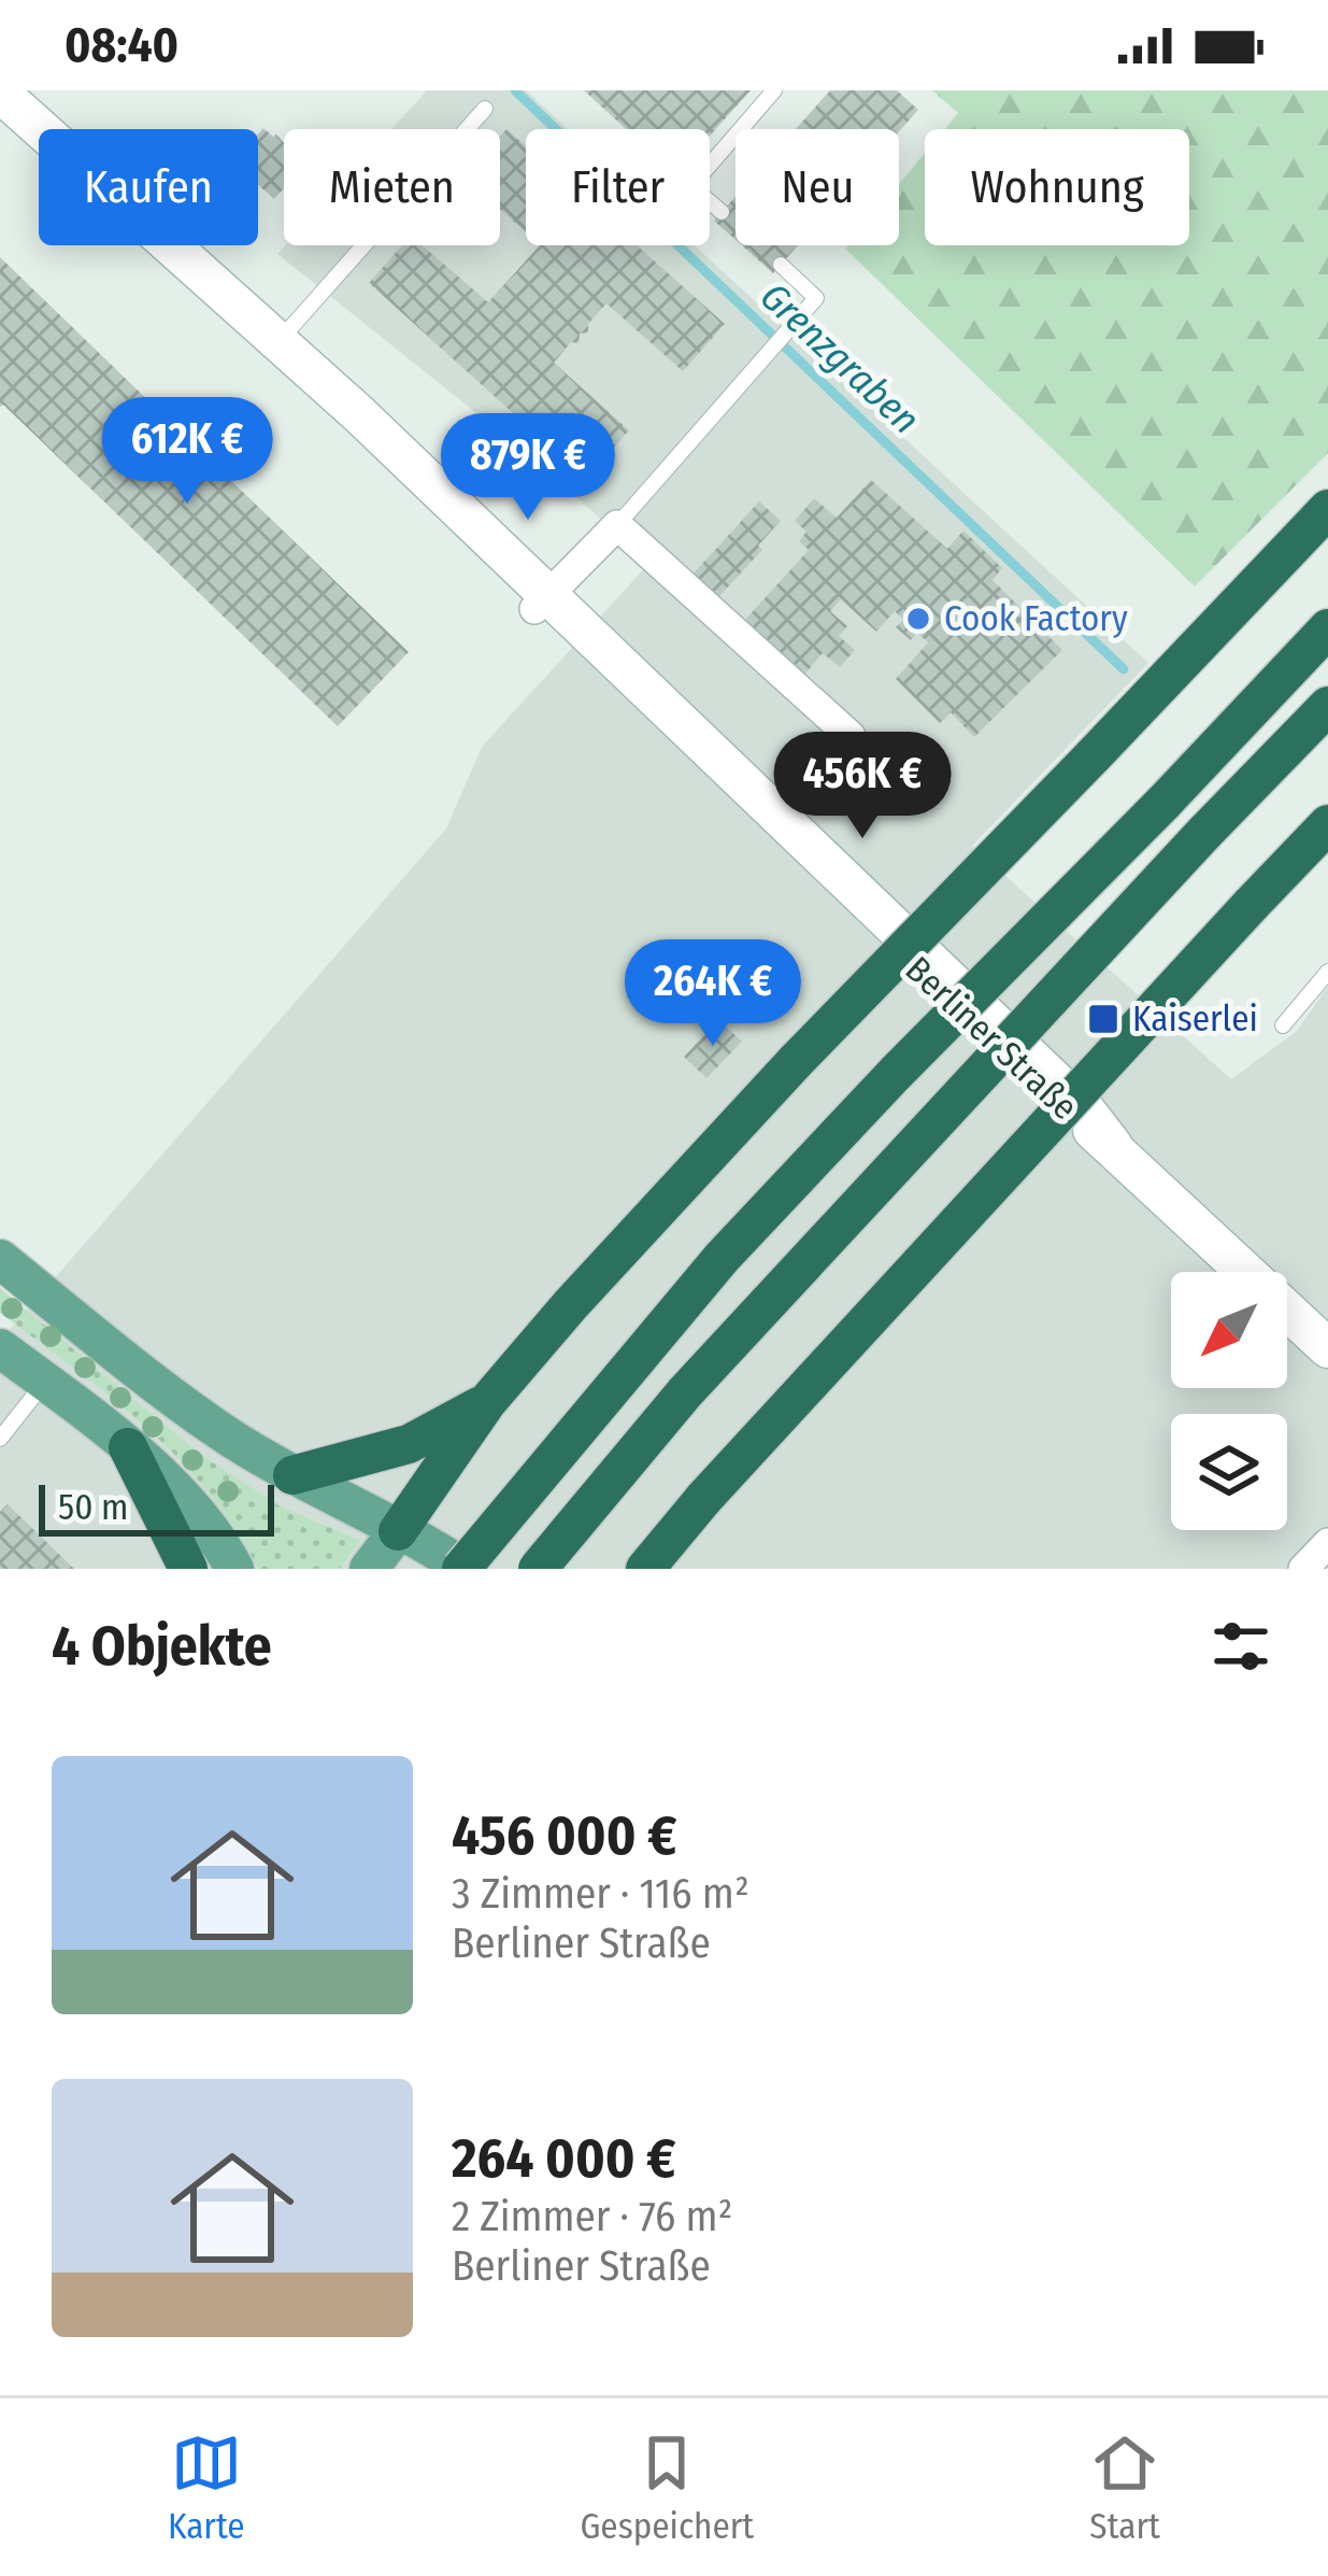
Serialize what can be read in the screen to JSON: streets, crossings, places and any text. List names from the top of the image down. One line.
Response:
{"streets":{"main road":["Berliner Straße"]},"water":["Grenzgraben"],"places":{"other":["Cook Factory"],"transit":["Kaiserlei"]},"scale_bar":"50 m","north":"bottom left","page":{"status":"08:40","chip":["Kaufen","Mieten","Filter","Neu","Wohnung"],"price":["612K €","879K €","456K €","264K €"],"scale":"50 m","heading":"4 Objekte","list":[{"name":"456 000 €","note":"3 Zimmer · 116 m² · Berliner Straße"},{"name":"264 000 €","note":"2 Zimmer · 76 m² · Berliner Straße"}],"tabs":["Karte","Gespeichert","Start"]}}
